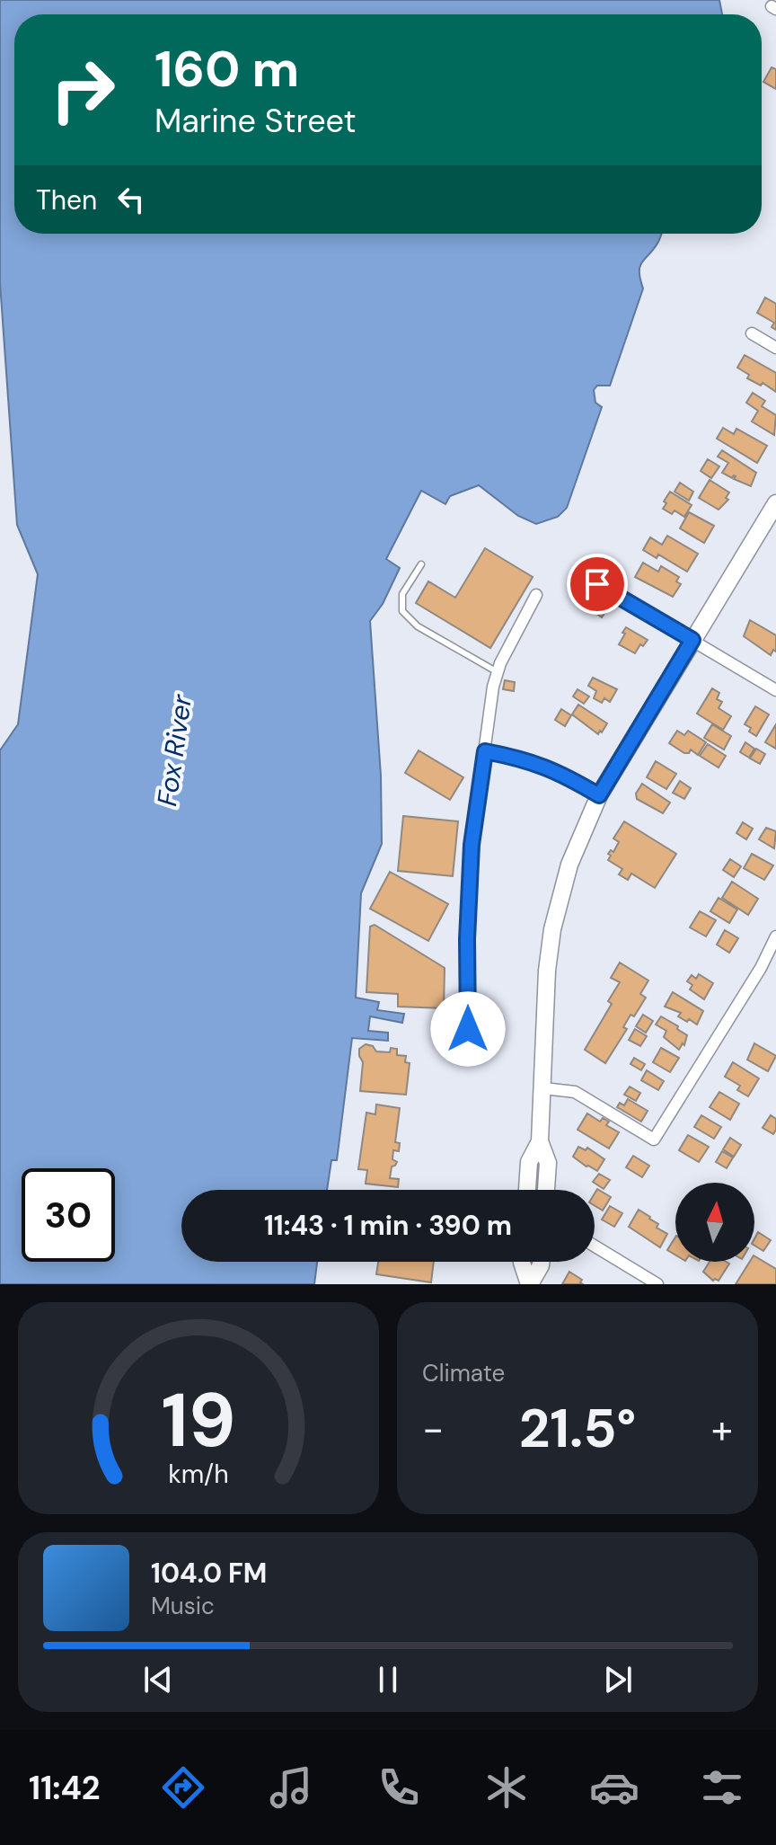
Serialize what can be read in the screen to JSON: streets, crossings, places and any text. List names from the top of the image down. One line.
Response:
{"water":["Fox River"],"north":"top","page":{"turn":["160 m","Marine Street"],"then":"Then","limit":"30","trip":"11:43 · 1 min · 390 m","tile":"Climate","heat":["−","21.5°","+"],"song":["104.0 FM","Music"],"tabs":"11:42","gauge":["19","km/h"]}}
